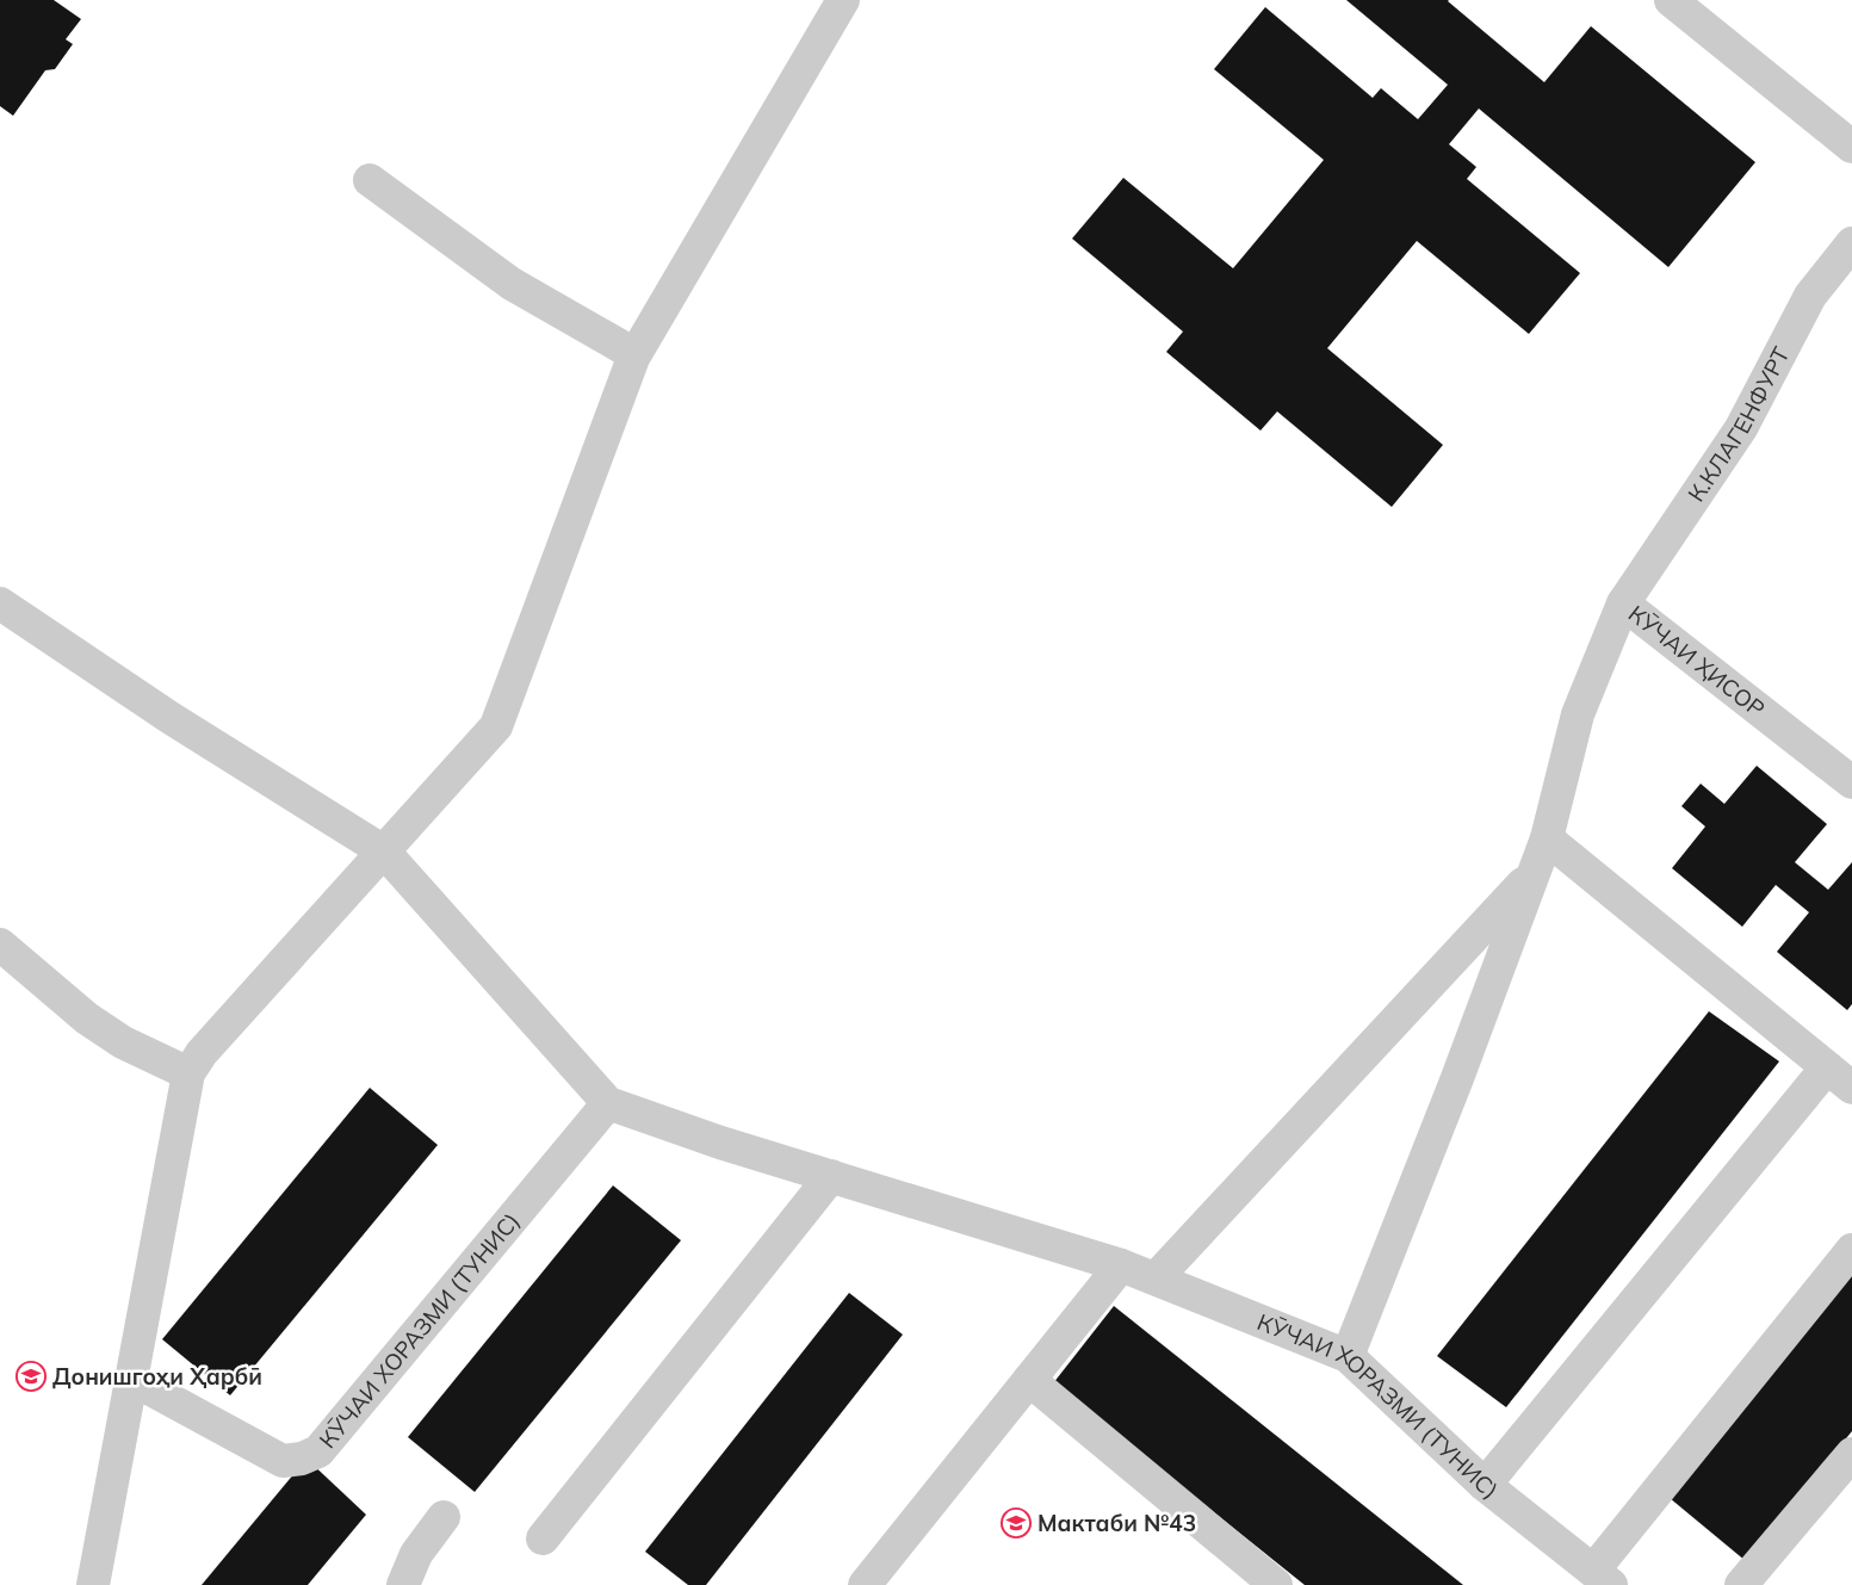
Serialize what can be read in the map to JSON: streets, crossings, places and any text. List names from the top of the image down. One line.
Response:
{"streets":{"street":["К.КЛАГЕНФУРТ","КӮЧАИ ҲИСОР","КӮЧАИ ХОРАЗМИ (ТУНИС)"]},"crossings":[["К.КЛАГЕНФУРТ","КӮЧАИ ҲИСОР"],["КӮЧАИ ҲИСОР","КӮЧАИ ХОРАЗМИ (ТУНИС)"]],"places":{"school or university":["Донишгоҳи Ҳарбӣ","Мактаби №43"]}}
